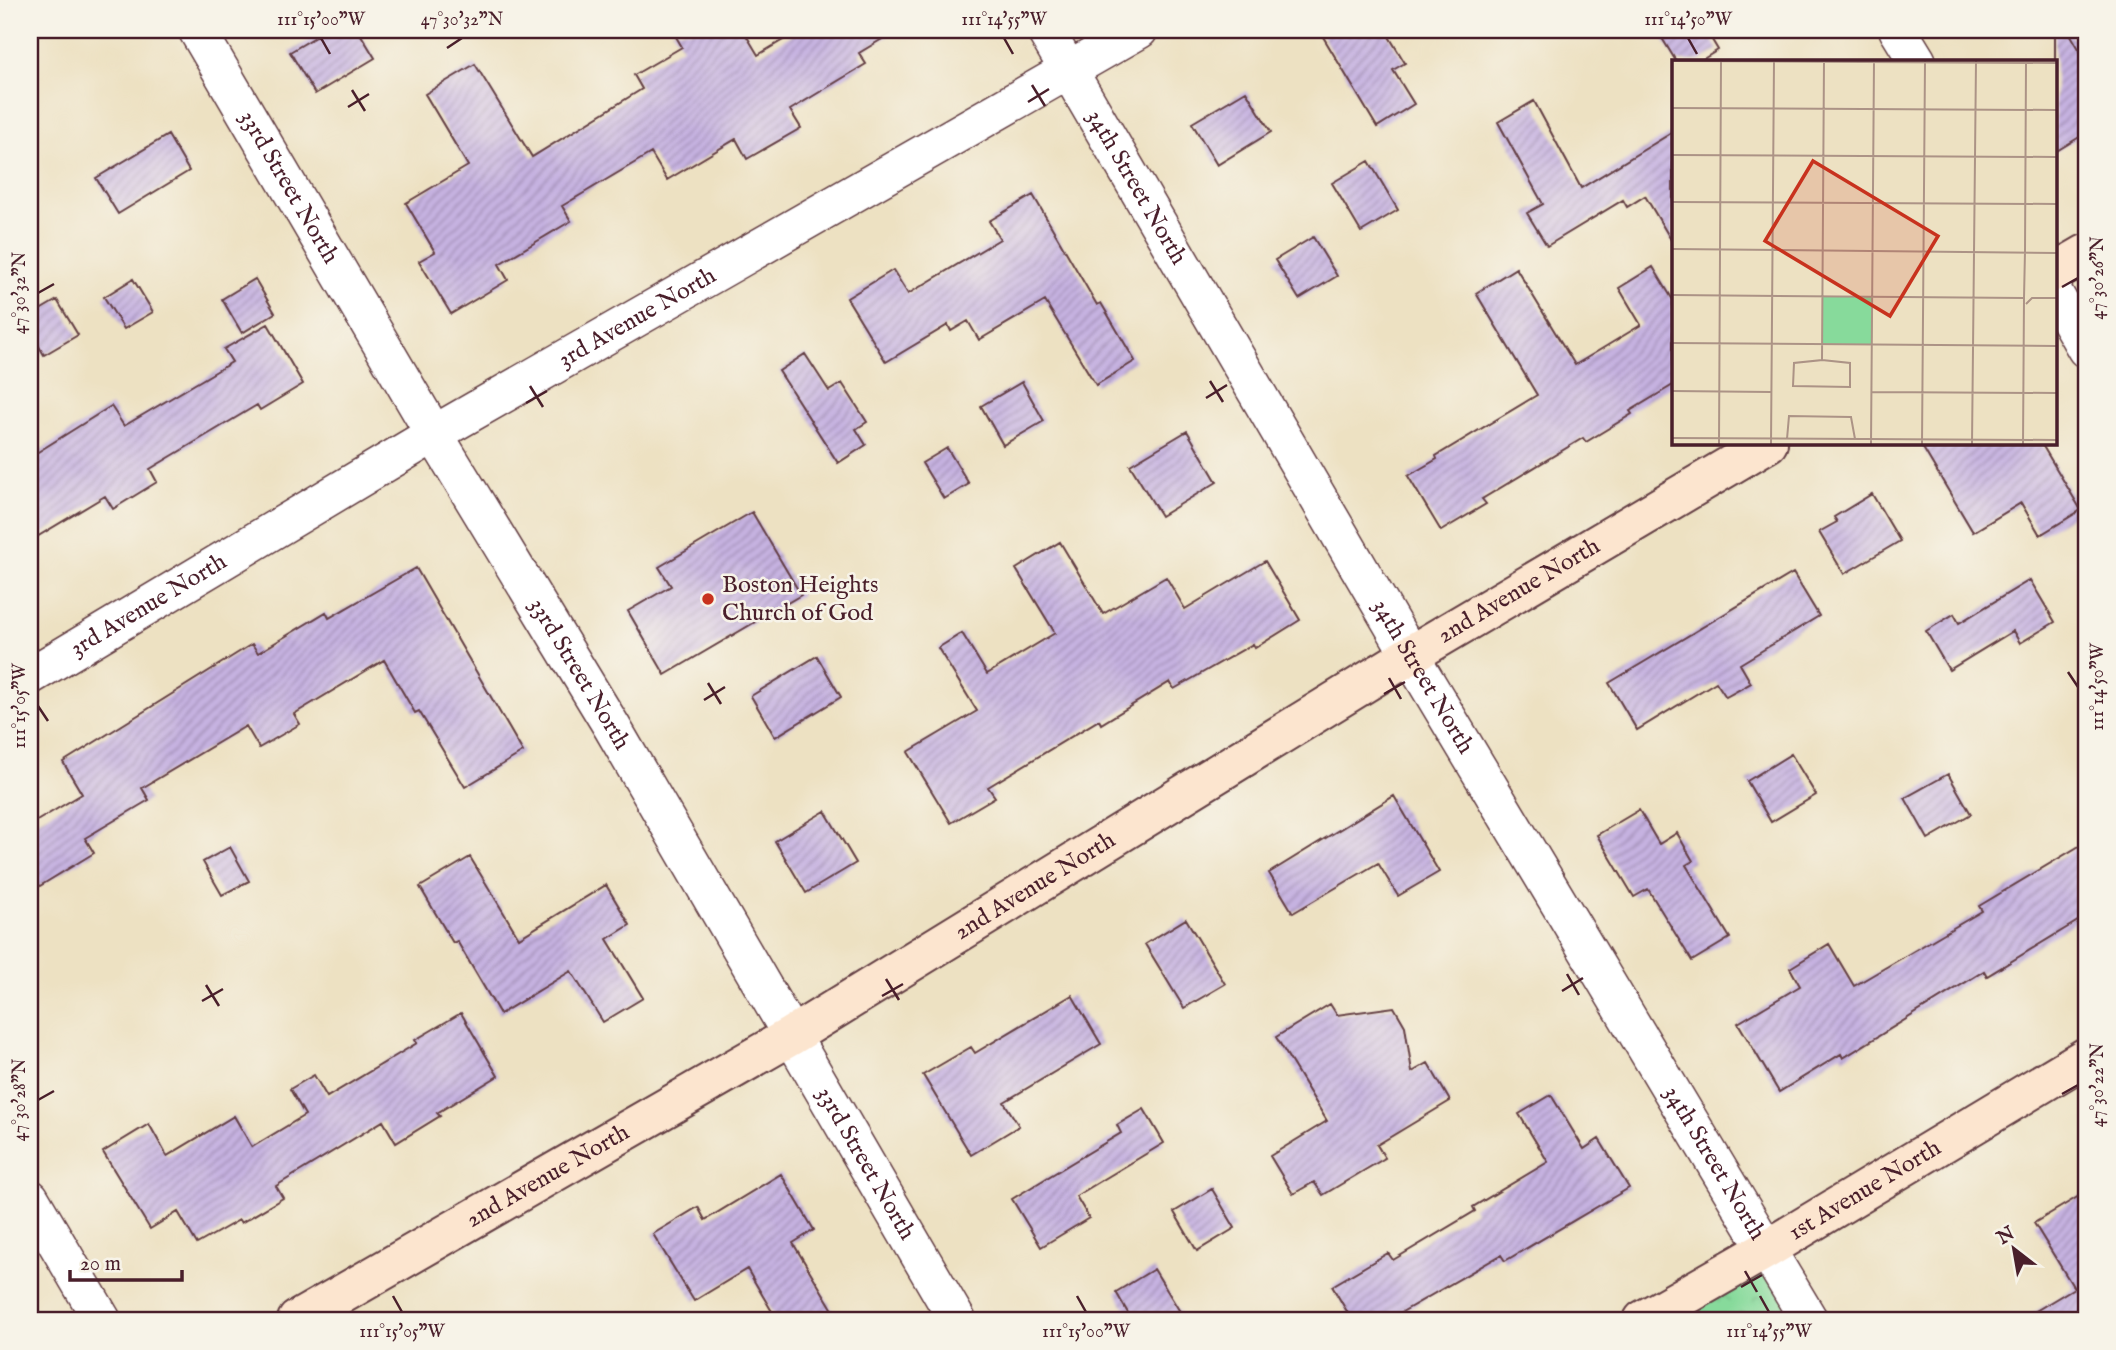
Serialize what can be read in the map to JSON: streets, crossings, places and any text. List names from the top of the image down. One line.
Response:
{"streets":{"main road":["2nd Avenue North","1st Avenue North"],"street":["33rd Street North","34th Street North","3rd Avenue North"]},"crossings":[["33rd Street North","3rd Avenue North"],["33rd Street North","2nd Avenue North"],["34th Street North","3rd Avenue North"],["34th Street North","2nd Avenue North"],["34th Street North","1st Avenue North"]],"places":["Boston Heights Church of God"],"scale_bar":"20 m","north":"top left","coordinates":["111°15'00\"W","47°30'32\"N","111°14'55\"W","111°14'50\"W","47°30'26\"N","111°15'05\"W","47°30'22\"N","47°30'28\"N"]}
